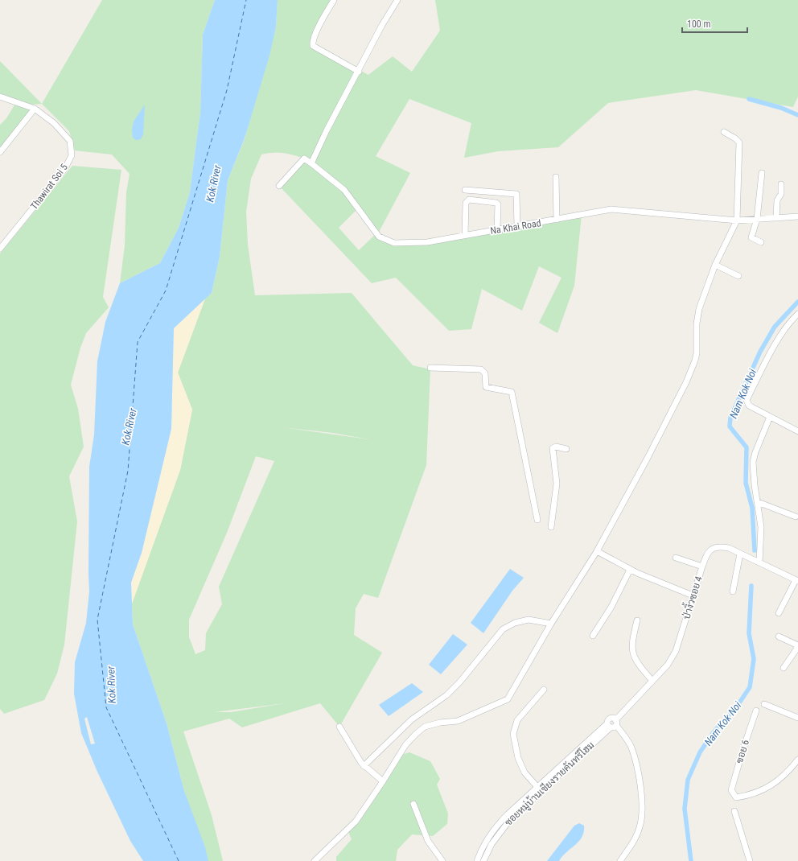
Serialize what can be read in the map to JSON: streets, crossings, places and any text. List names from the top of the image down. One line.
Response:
{"streets":{"street":["Thawirat Soi 5","Na Khai Road","ป่างิ้วซอย 4","ฃอย 6","ซอยหมู่บ้านเชียงรายคันทรีโฮม"]},"crossings":[["ป่างิ้วซอย 4","ซอยหมู่บ้านเชียงรายคันทรีโฮม"]],"water":["Kok River","Nam Kok Noi"],"scale_bar":"100 m"}
